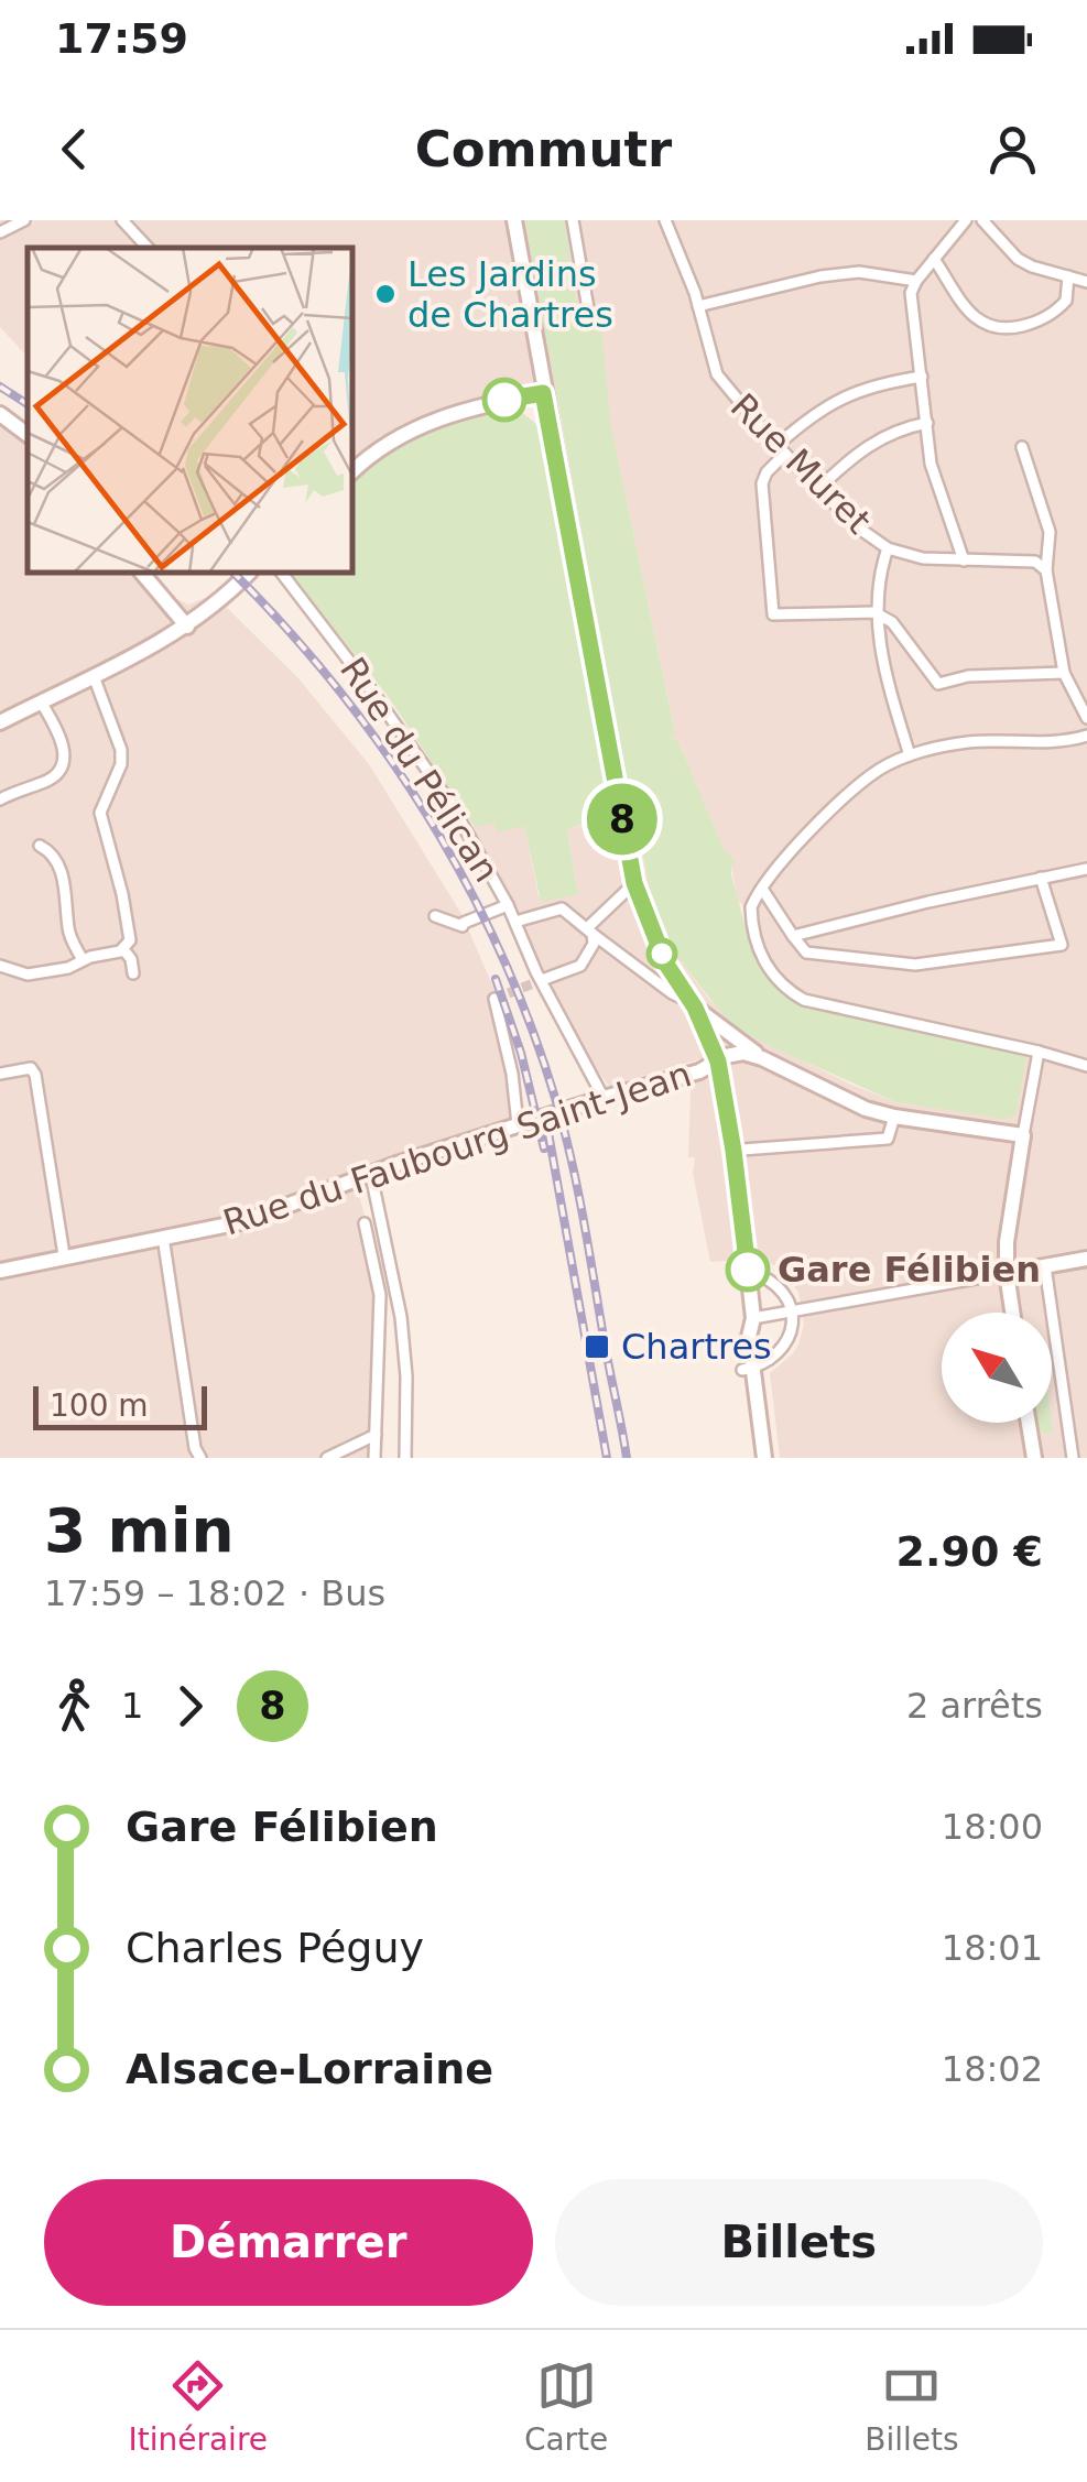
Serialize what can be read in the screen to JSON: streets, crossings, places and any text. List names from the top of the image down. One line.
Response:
{"streets":{"main road":["Rue du Faubourg Saint-Jean"],"street":["Rue Muret","Rue du Pélican"]},"crossings":[["Rue du Pélican","Rue du Faubourg Saint-Jean"]],"places":{"other":["Les Jardins de Chartres","Gare Félibien"],"transit":["Chartres"]},"lines":["bus line 8"],"scale_bar":"100 m","north":"top left","page":{"status":"17:59","header":"Commutr","on_map":"8","scale":"100 m","heading":["3 min","17:59 – 18:02 · Bus","2.90 €"],"legs":["1","8","2 arrêts"],"list":[{"name":"Gare Félibien","value":"18:00"},{"name":"Charles Péguy","value":"18:01"},{"name":"Alsace-Lorraine","value":"18:02"}],"buttons":["Démarrer","Billets"],"tabs":["Itinéraire","Carte","Billets"]}}
